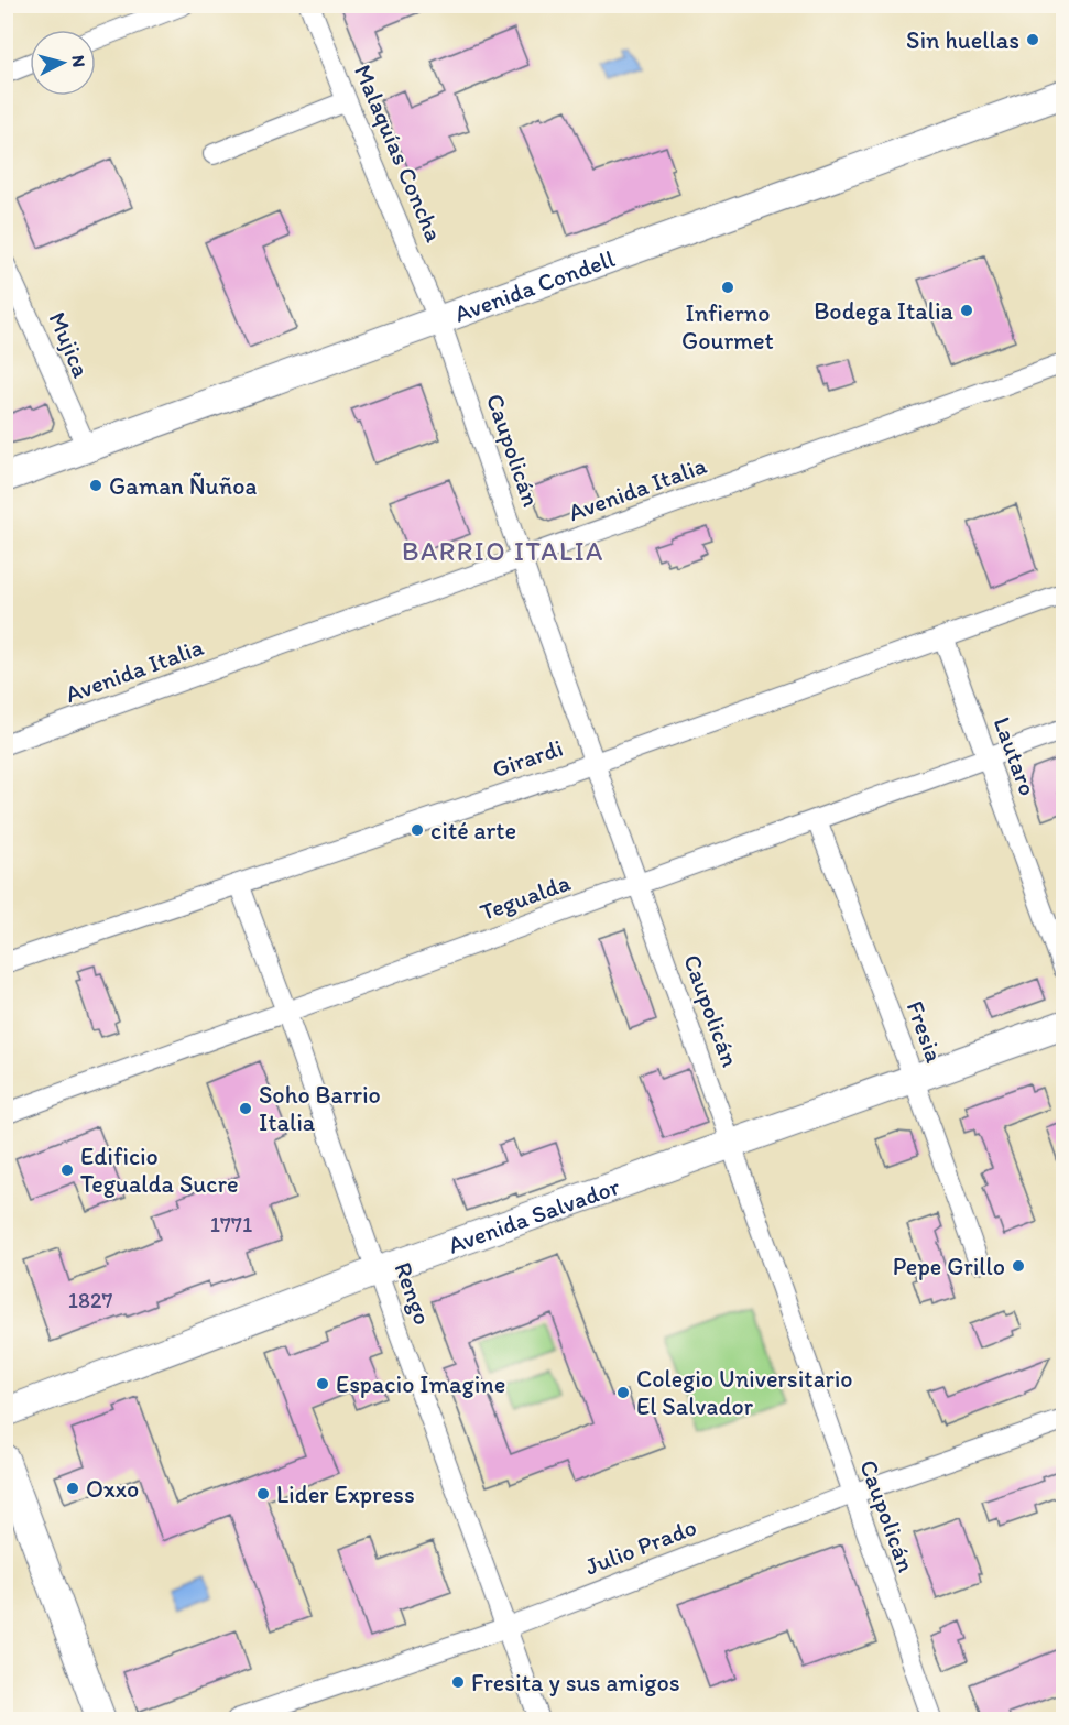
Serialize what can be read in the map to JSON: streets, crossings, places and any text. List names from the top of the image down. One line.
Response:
{"streets":{"street":["Malaquías Concha","Avenida Condell","Mujica","Caupolicán","Avenida Italia","Lautaro","Girardi","Tegualda","Fresia","Avenida Salvador","Rengo","Julio Prado"]},"crossings":[["Malaquías Concha","Avenida Condell"],["Malaquías Concha","Caupolicán"],["Avenida Condell","Mujica"],["Avenida Condell","Caupolicán"],["Caupolicán","Avenida Italia"],["Caupolicán","Girardi"],["Caupolicán","Tegualda"],["Caupolicán","Avenida Salvador"],["Caupolicán","Julio Prado"],["Lautaro","Girardi"],["Lautaro","Tegualda"],["Girardi","Rengo"],["Tegualda","Fresia"],["Tegualda","Rengo"],["Fresia","Avenida Salvador"],["Avenida Salvador","Rengo"],["Rengo","Julio Prado"]],"districts":["BARRIO ITALIA"],"places":["Sin huellas","Infierno Gourmet","Bodega Italia","Gaman Ñuñoa","cité arte","Soho Barrio Italia","Edificio Tegualda Sucre","Pepe Grillo","Espacio Imagine","Colegio Universitario El Salvador","Oxxo","Lider Express","Fresita y sus amigos"],"house_numbers":["1771","1827"],"north":"right"}
